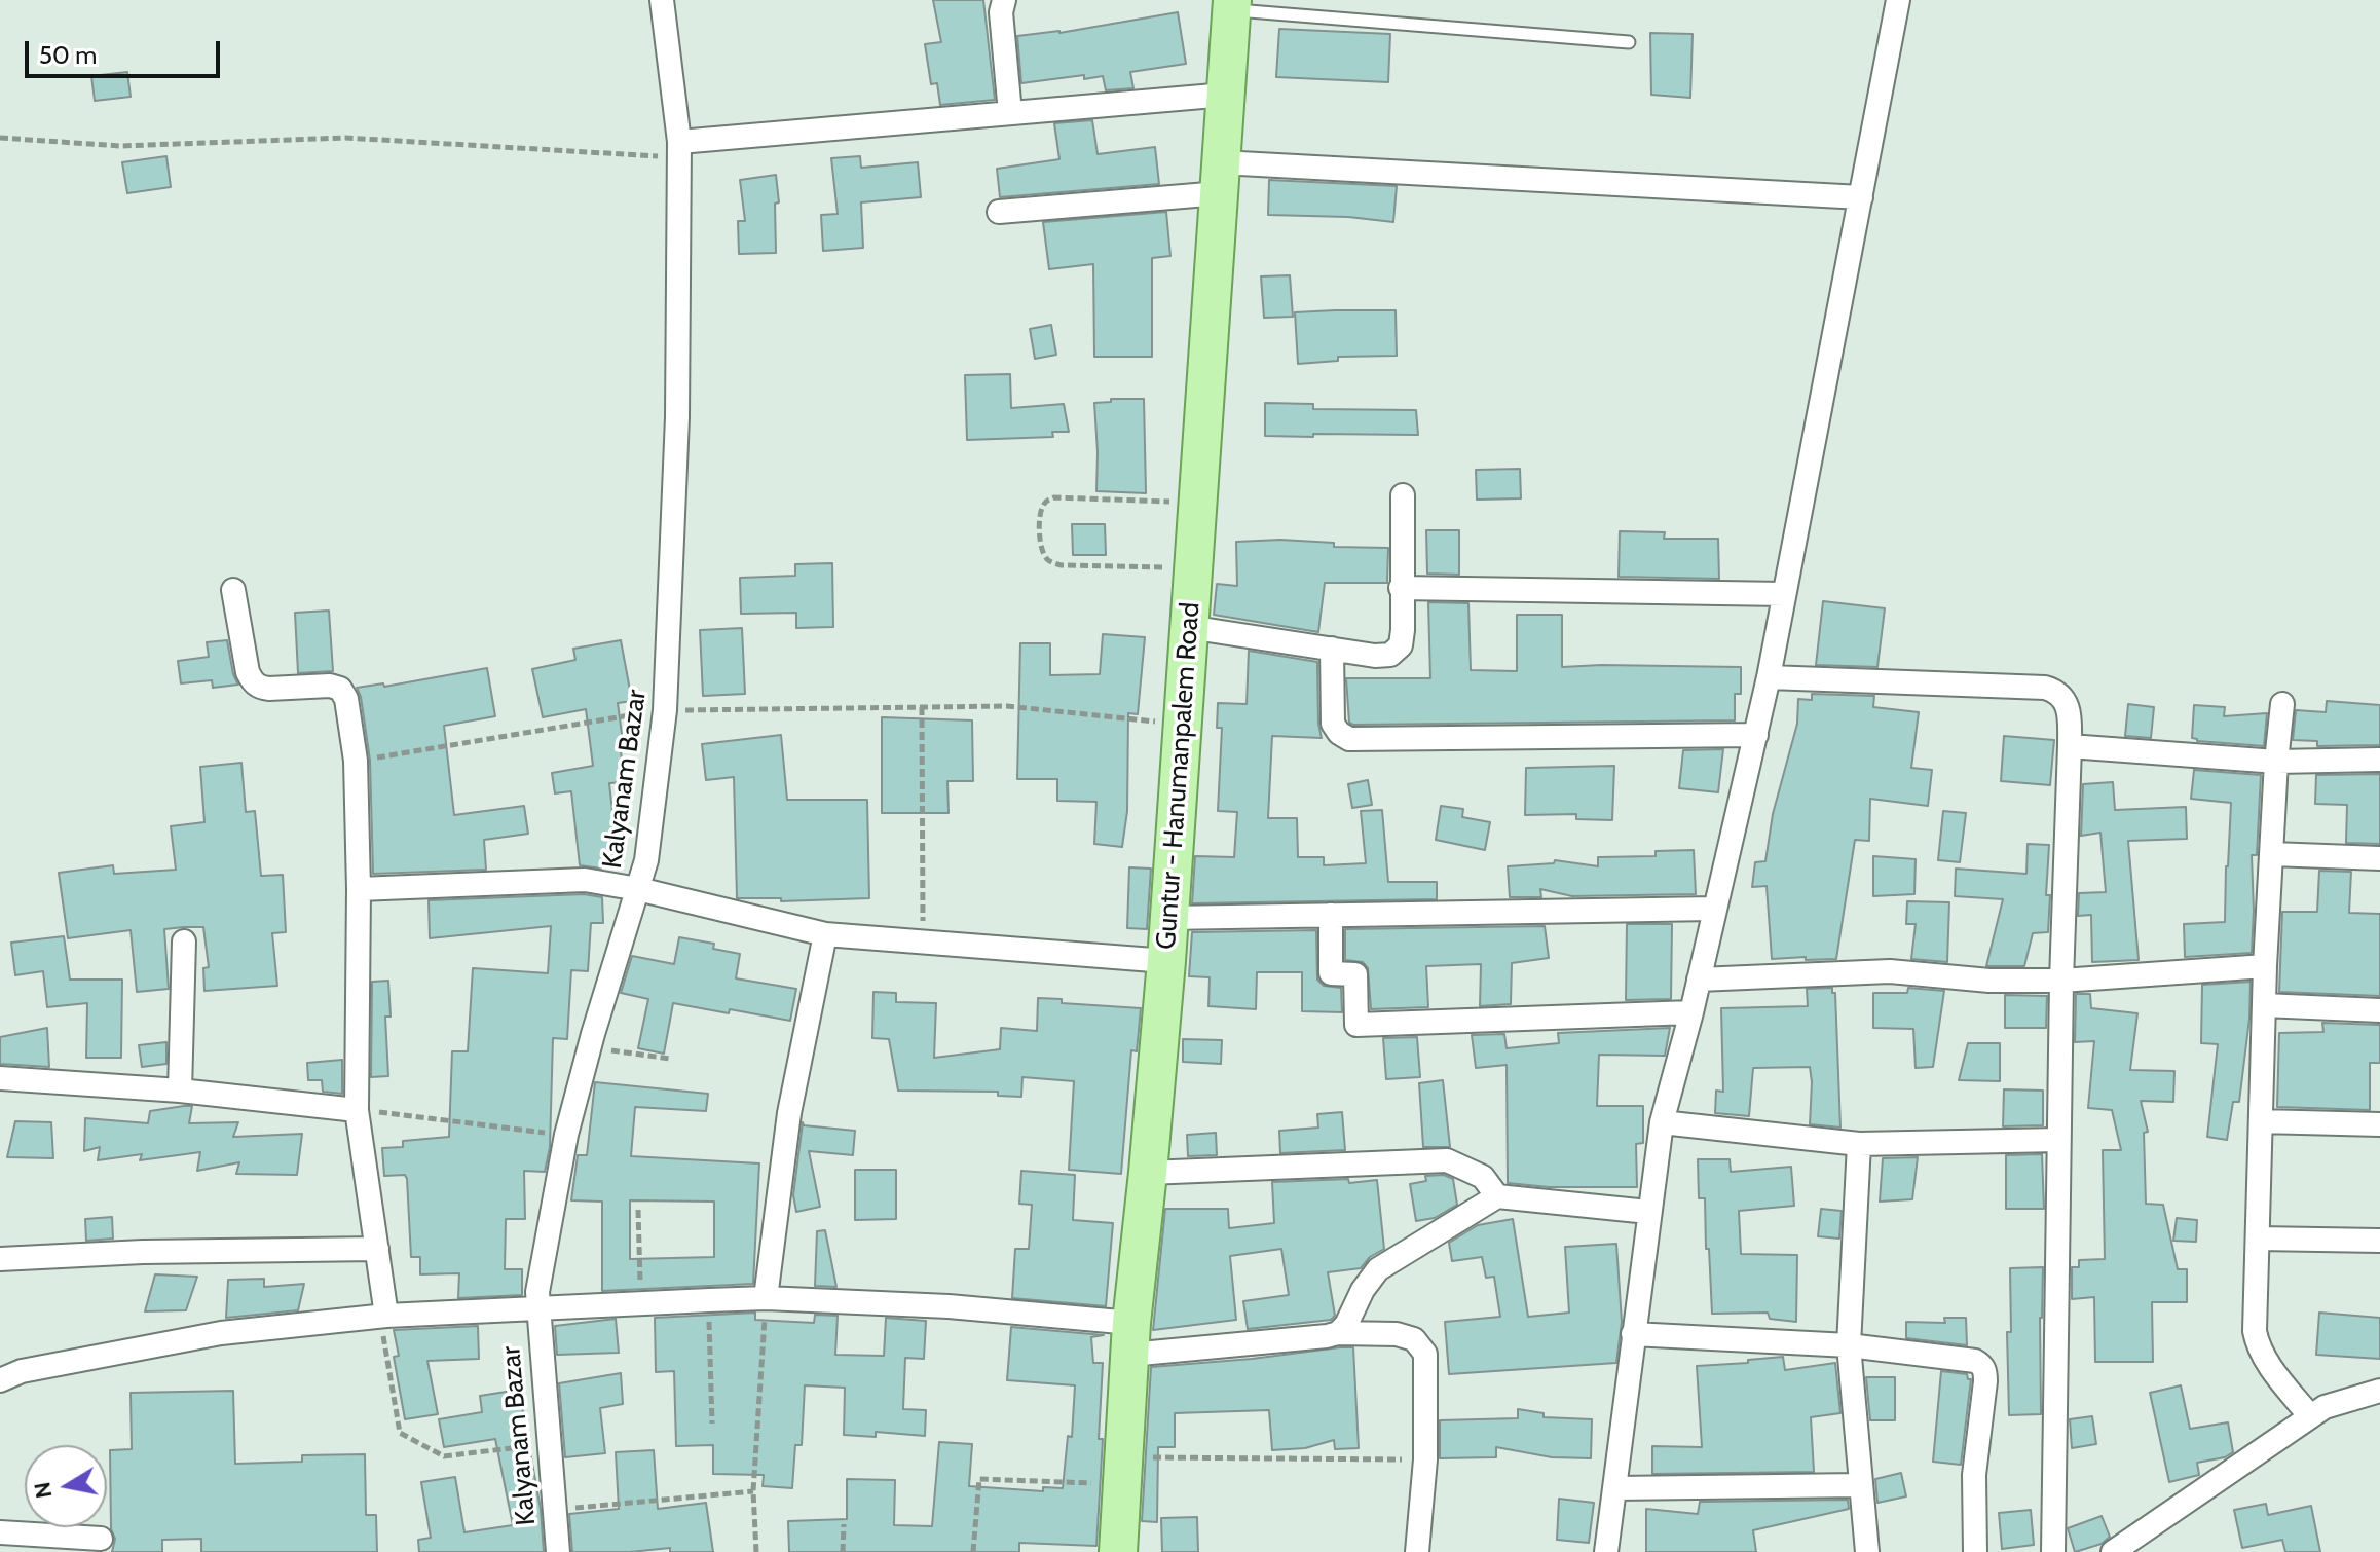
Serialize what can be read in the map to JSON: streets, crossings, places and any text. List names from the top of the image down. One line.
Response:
{"streets":{"main road":["Guntur - Hanumanpalem Road"],"street":["Kalyanam Bazar"]},"scale_bar":"50 m","north":"left"}
